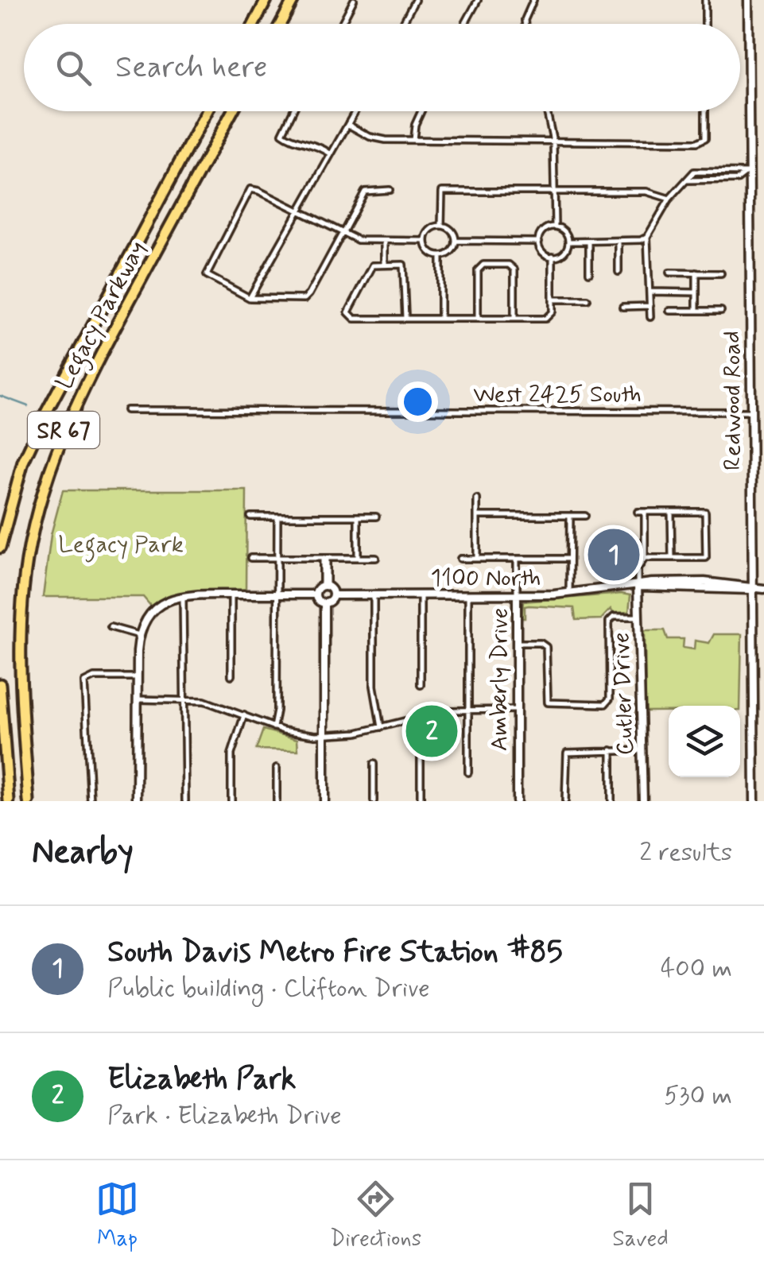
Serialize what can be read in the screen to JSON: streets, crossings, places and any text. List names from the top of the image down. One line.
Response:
{"streets":{"highway":["Legacy Parkway","SR 67"],"street":["West 2425 South","Redwood Road","1100 North","Amberly Drive","Cutler Drive"]},"crossings":[["West 2425 South","Redwood Road"],["Redwood Road","1100 North"],["1100 North","Amberly Drive"],["1100 North","Cutler Drive"]],"parks":["Legacy Park"],"page":{"search":"Search here","pins":["1","2"],"heading":["Nearby","2 results"],"list":[{"mark":"1","name":"South Davis Metro Fire Station #85","note":"Public building · Clifton Drive","value":"400 m"},{"mark":"2","name":"Elizabeth Park","note":"Park · Elizabeth Drive","value":"530 m"}],"nav":["Map","Directions","Saved"]}}
